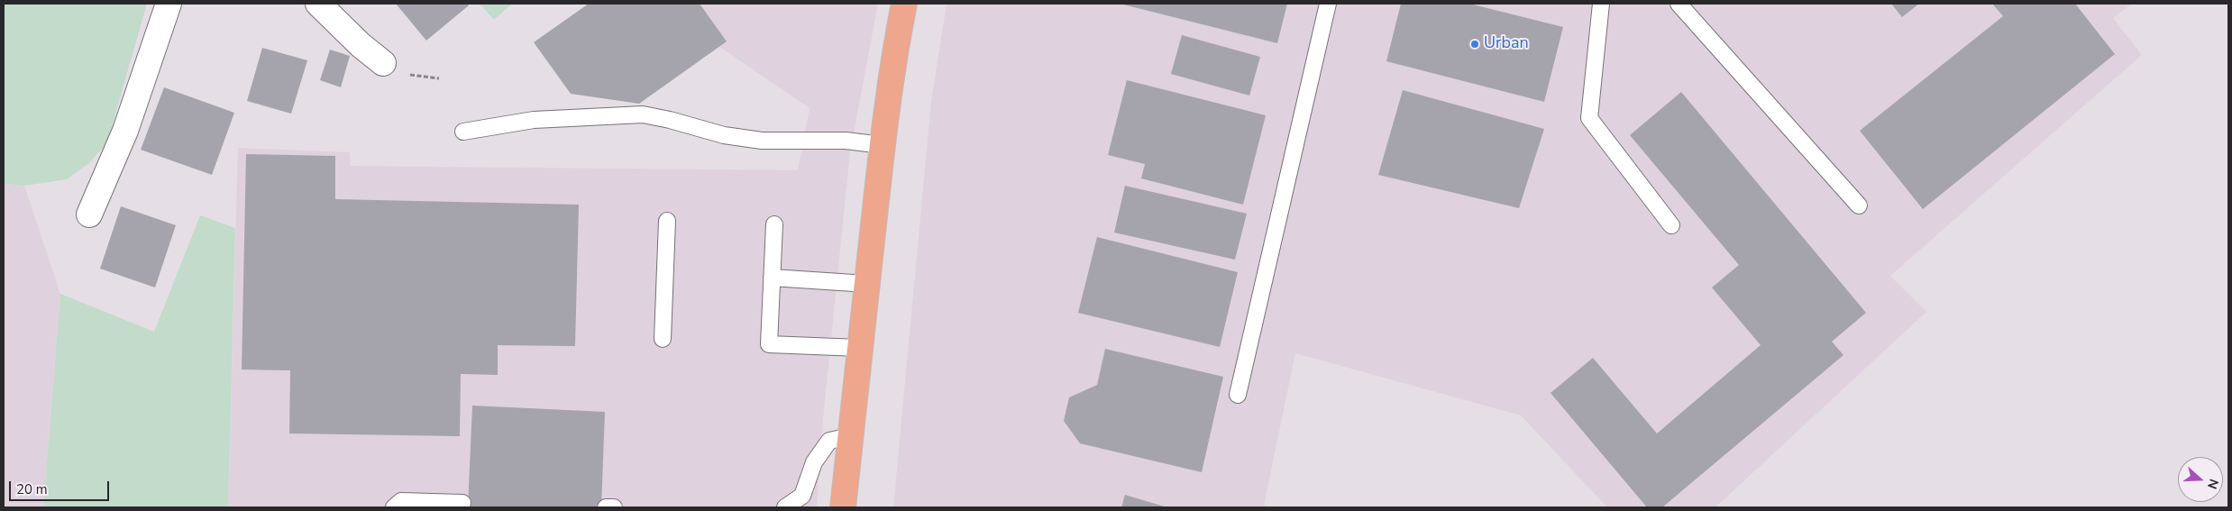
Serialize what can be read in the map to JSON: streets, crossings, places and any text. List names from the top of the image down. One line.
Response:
{"places":["Urban"],"scale_bar":"20 m","north":"right"}
